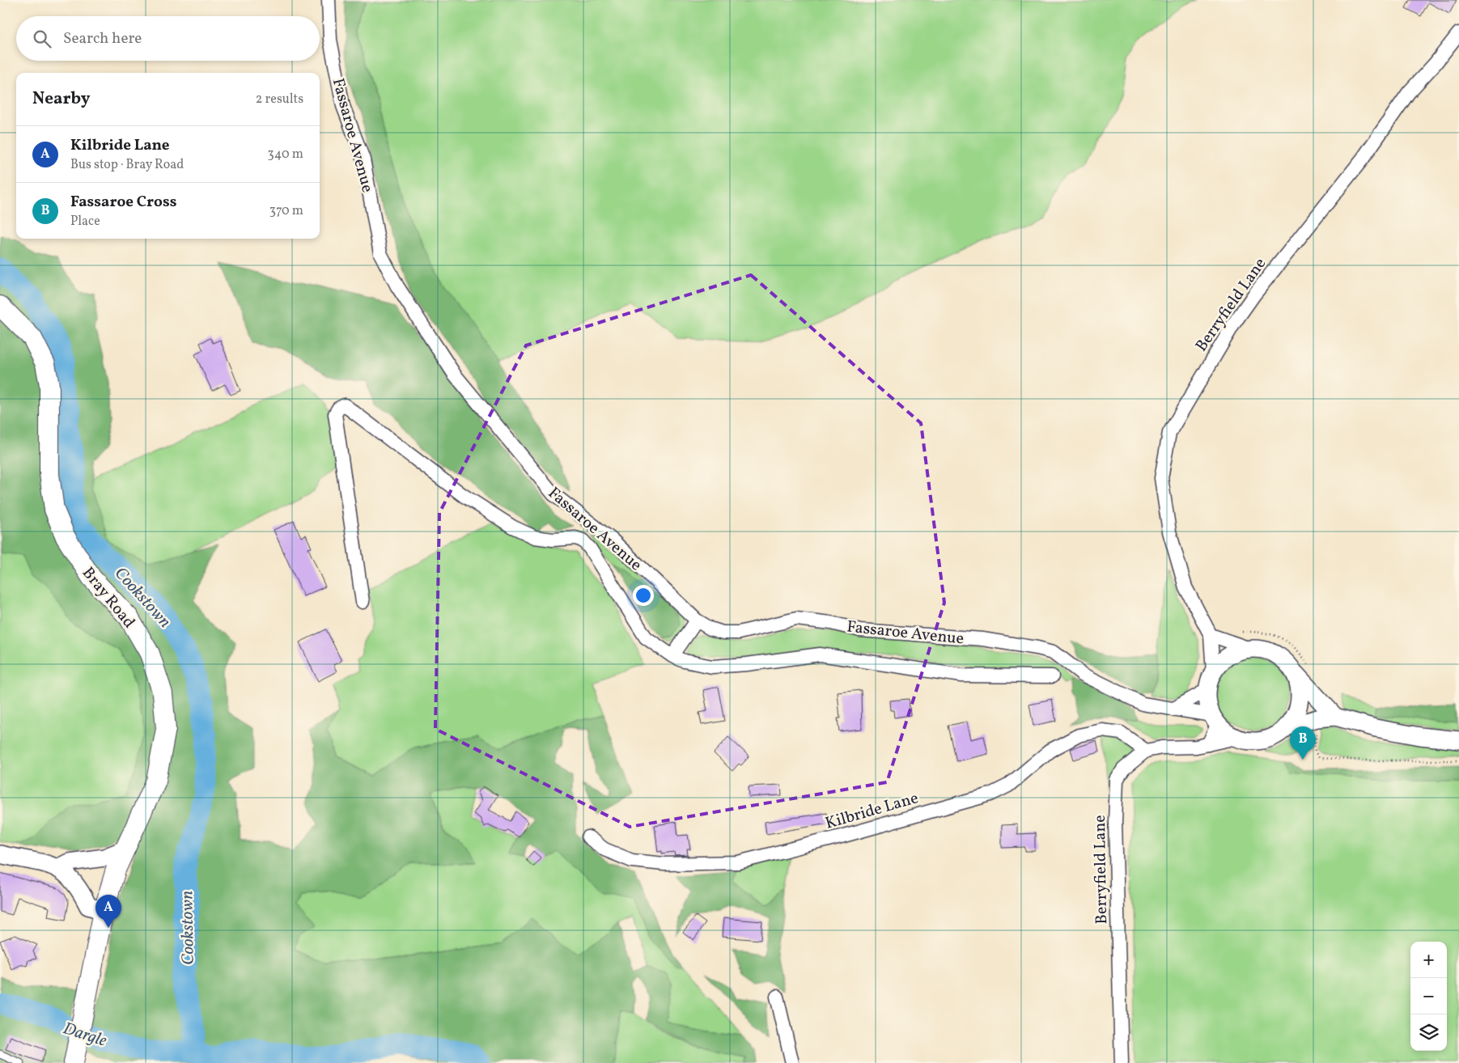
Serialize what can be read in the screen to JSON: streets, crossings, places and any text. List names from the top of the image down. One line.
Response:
{"streets":{"main road":["Bray Road"],"street":["Fassaroe Avenue","Berryfield Lane","Kilbride Lane"]},"crossings":[["Fassaroe Avenue","Berryfield Lane"],["Berryfield Lane","Kilbride Lane"]],"water":["Cookstown","Dargle"],"page":{"search":"Search here","heading":["Nearby","2 results"],"list":[{"mark":"A","name":"Kilbride Lane","note":"Bus stop · Bray Road","value":"340 m"},{"mark":"B","name":"Fassaroe Cross","note":"Place","value":"370 m"}],"pins":["B","A"],"map_buttons":["+","−"]}}
